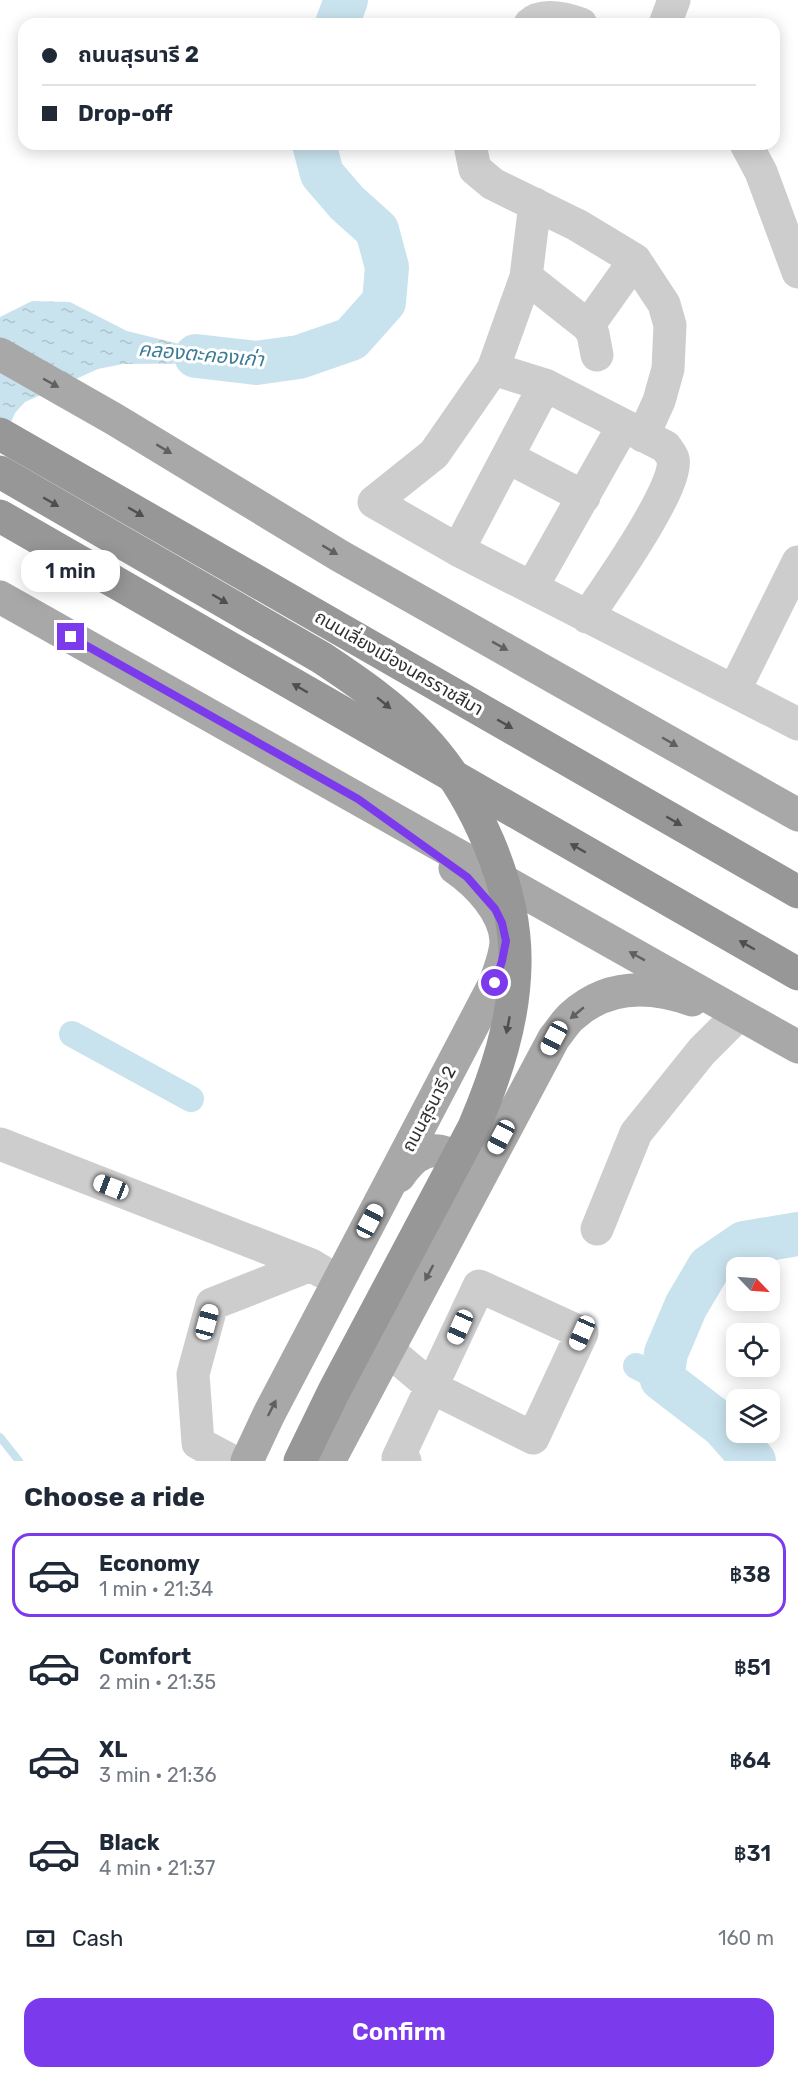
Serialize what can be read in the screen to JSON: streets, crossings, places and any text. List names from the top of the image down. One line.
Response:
{"streets":{"highway":["ถนนเลี่ยงเมืองนครราชสีมา"],"main road":["ถนนสุรนารี 2"]},"water":["คลองตะคองเก่า"],"north":"bottom right","page":{"banner":["ถนนสุรนารี 2","Drop-off"],"bubble":"1 min","heading":"Choose a ride","list":[{"name":"Economy","note":"1 min · 21:34","value":"฿38"},{"name":"Comfort","note":"2 min · 21:35","value":"฿51"},{"name":"XL","note":"3 min · 21:36","value":"฿64"},{"name":"Black","note":"4 min · 21:37","value":"฿31"}],"pay":["Cash","160 m"],"buttons":"Confirm"}}
